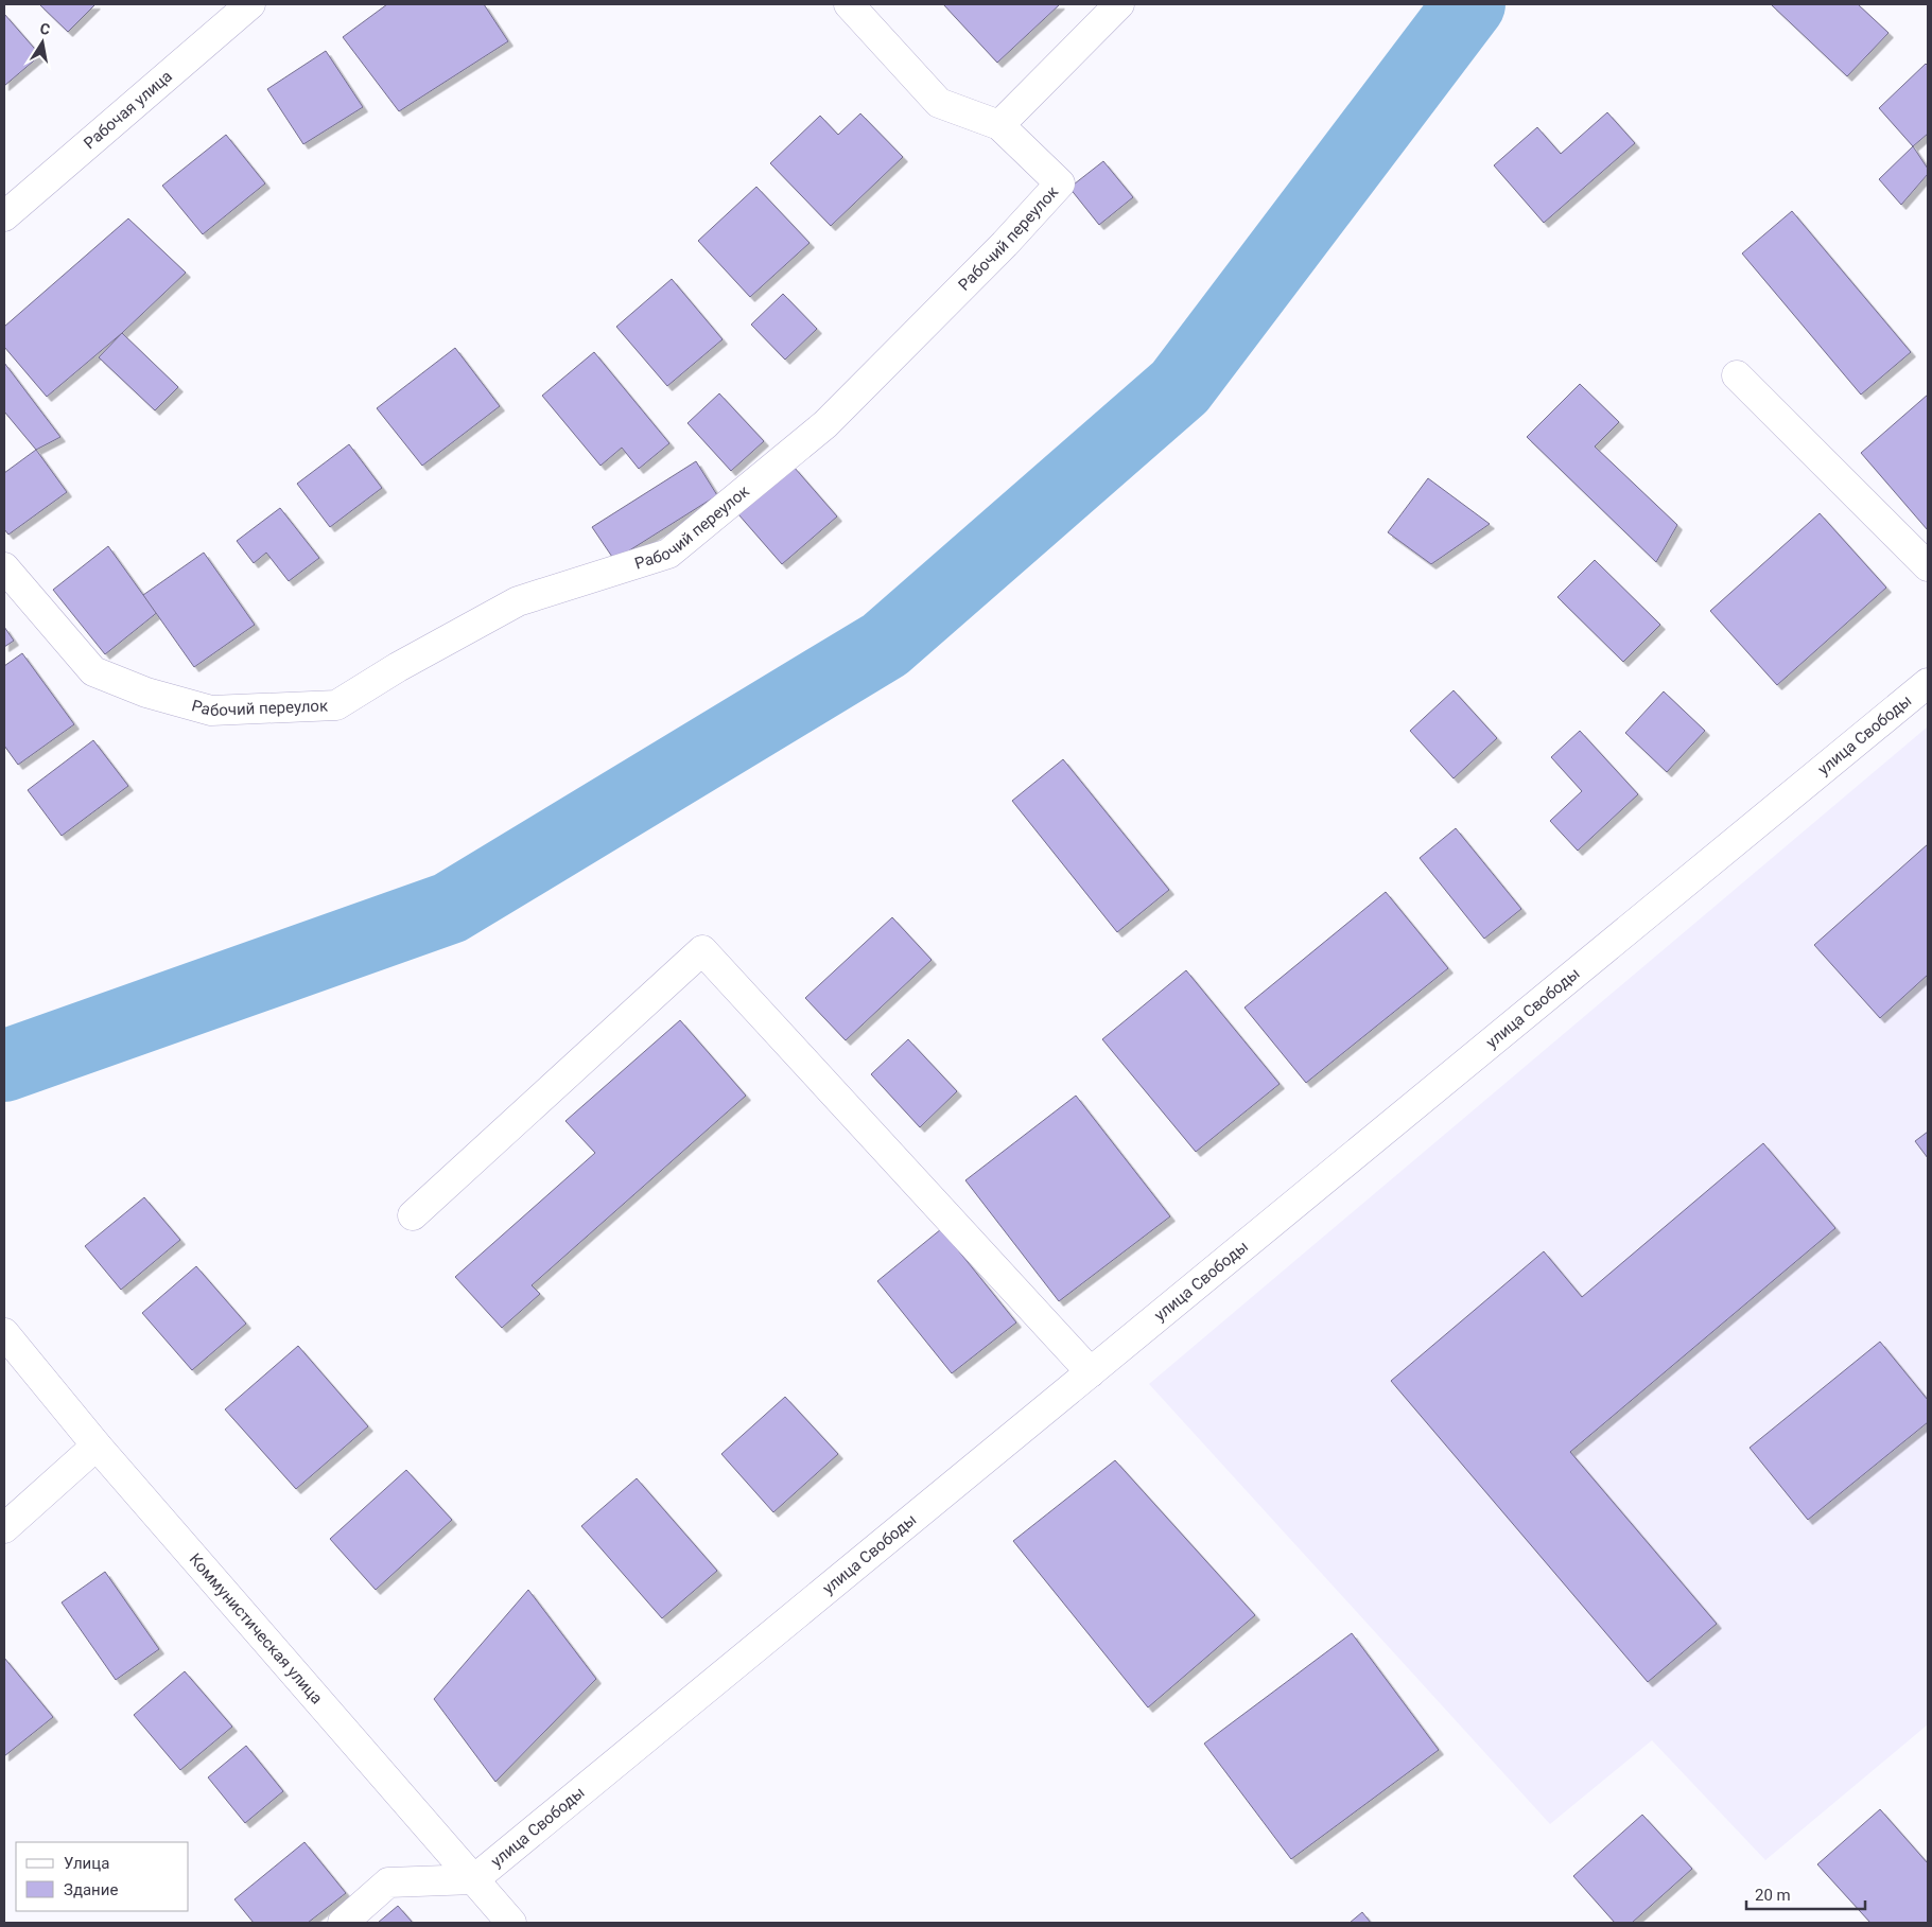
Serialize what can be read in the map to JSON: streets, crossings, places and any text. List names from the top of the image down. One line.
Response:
{"streets":{"street":["Рабочая улица","Рабочий переулок","улица Свободы","Коммунистическая улица"]},"crossings":[["улица Свободы","Коммунистическая улица"]],"legend":["Улица","Здание"],"scale_bar":"20 m","north":"top"}
